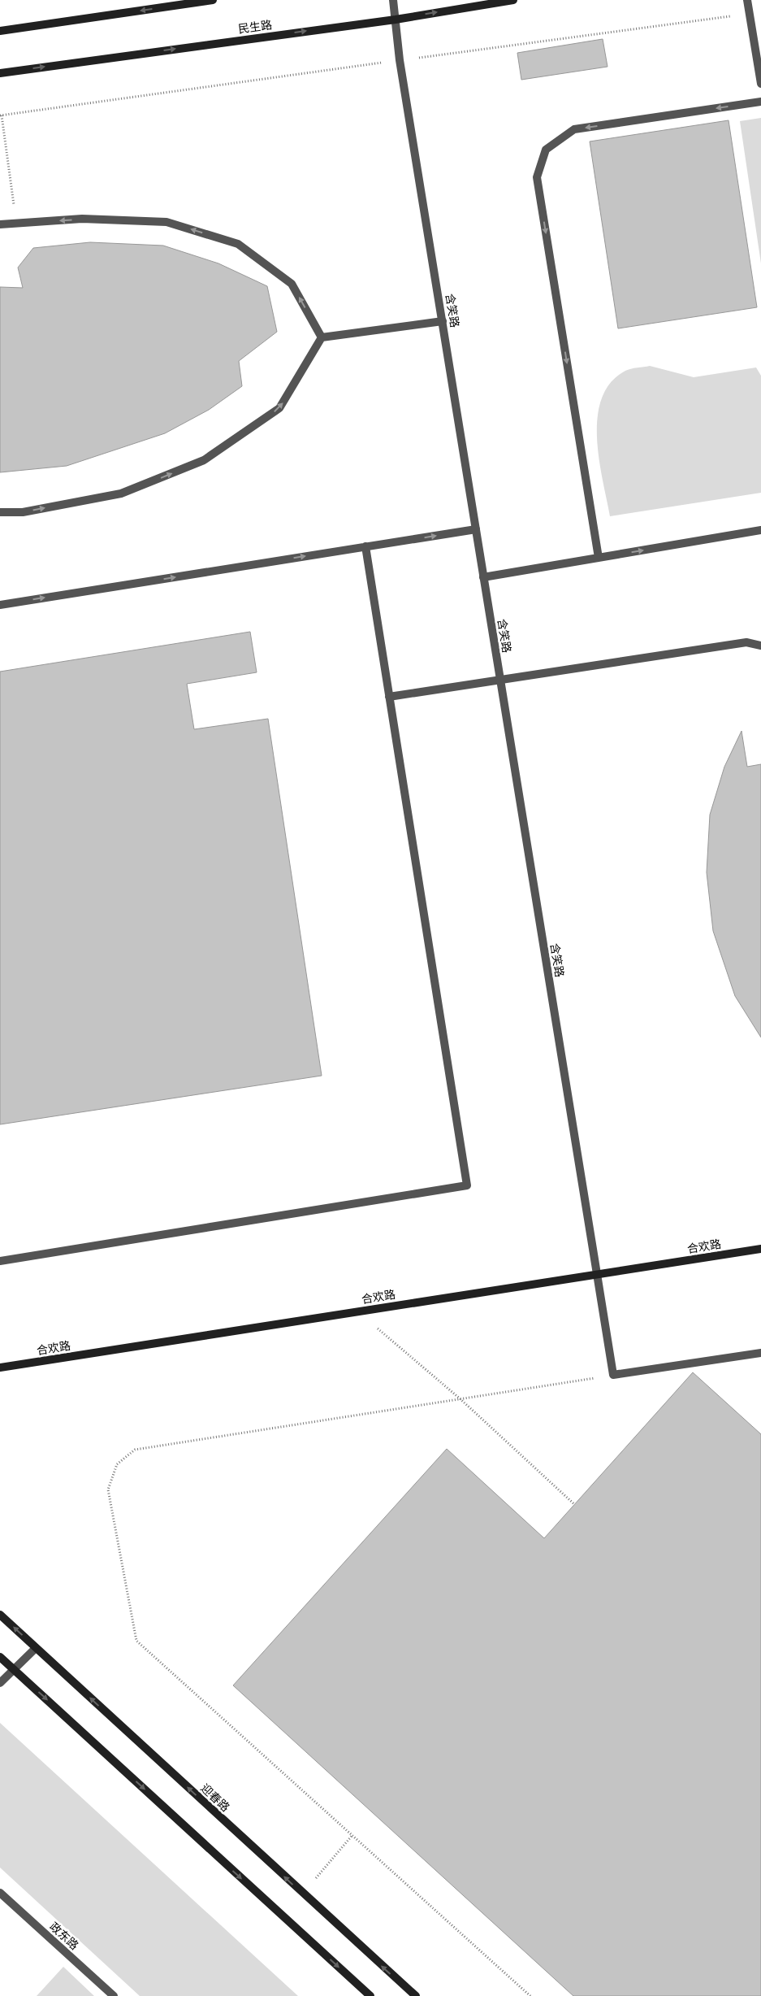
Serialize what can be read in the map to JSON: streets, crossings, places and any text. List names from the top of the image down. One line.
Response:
{"streets":{"street":["民生路","含笑路","合欢路","迎春路","政东路"]},"crossings":[["民生路","含笑路"],["含笑路","合欢路"]]}
